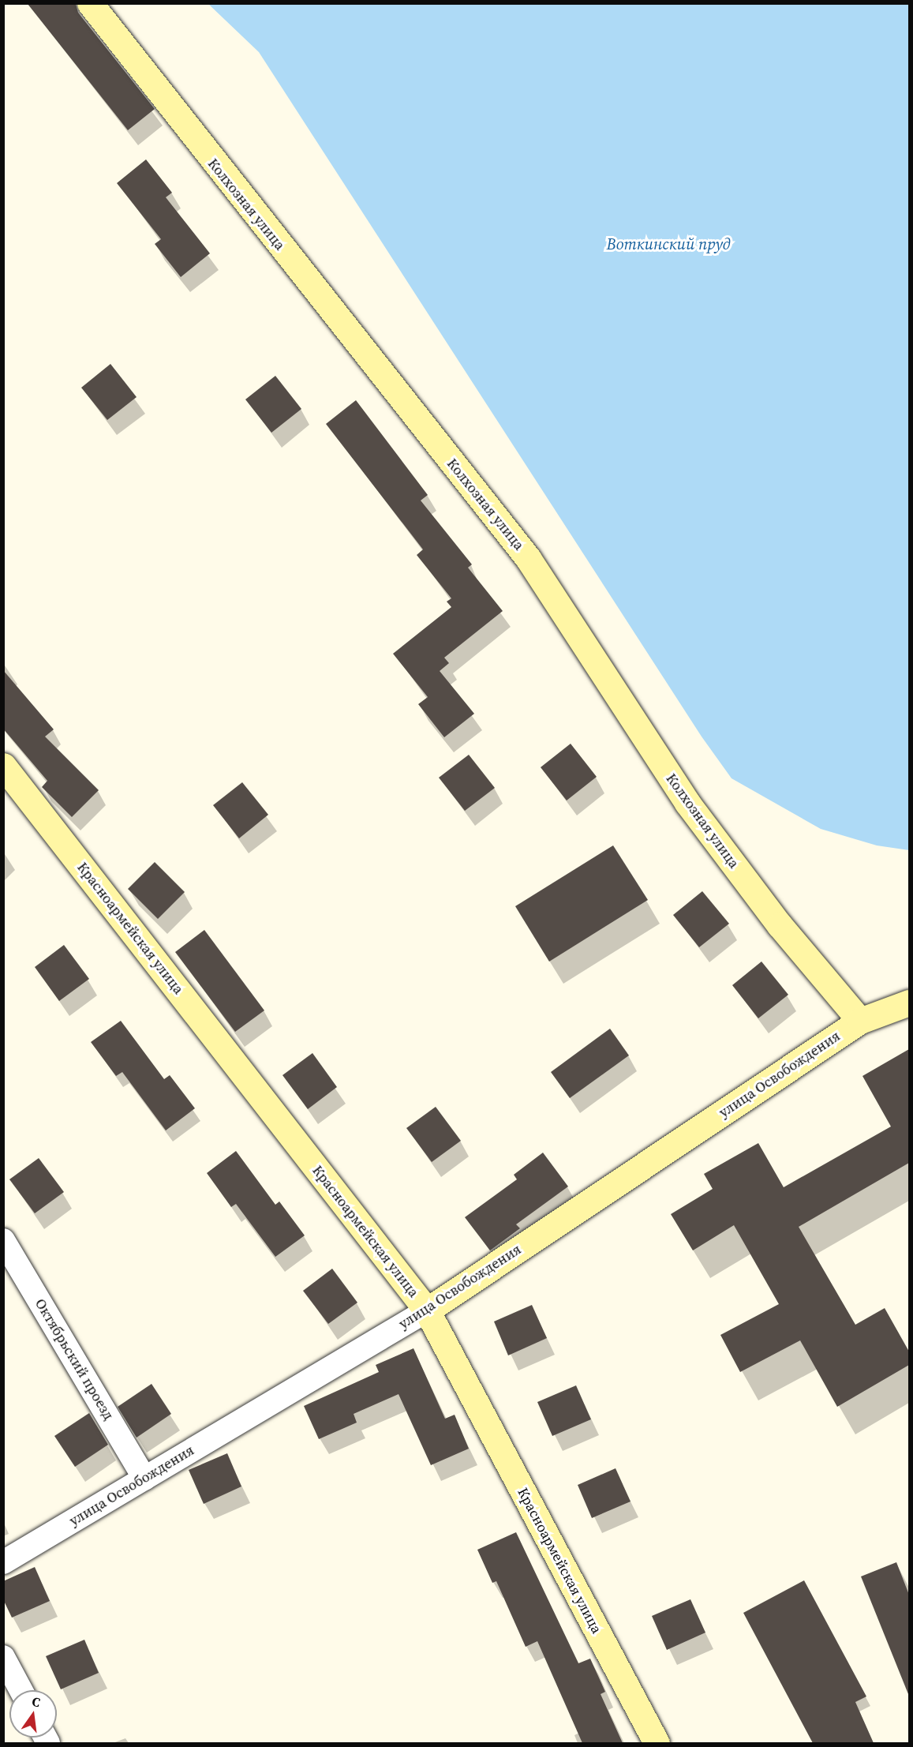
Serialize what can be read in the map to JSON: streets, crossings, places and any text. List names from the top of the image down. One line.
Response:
{"streets":{"street":["Колхозная улица","Красноармейская улица","улица Освобождения","Октябрьский проезд"]},"crossings":[["Колхозная улица","улица Освобождения"],["Красноармейская улица","улица Освобождения"],["улица Освобождения","Октябрьский проезд"]],"water":["Воткинский пруд"],"north":"top"}
